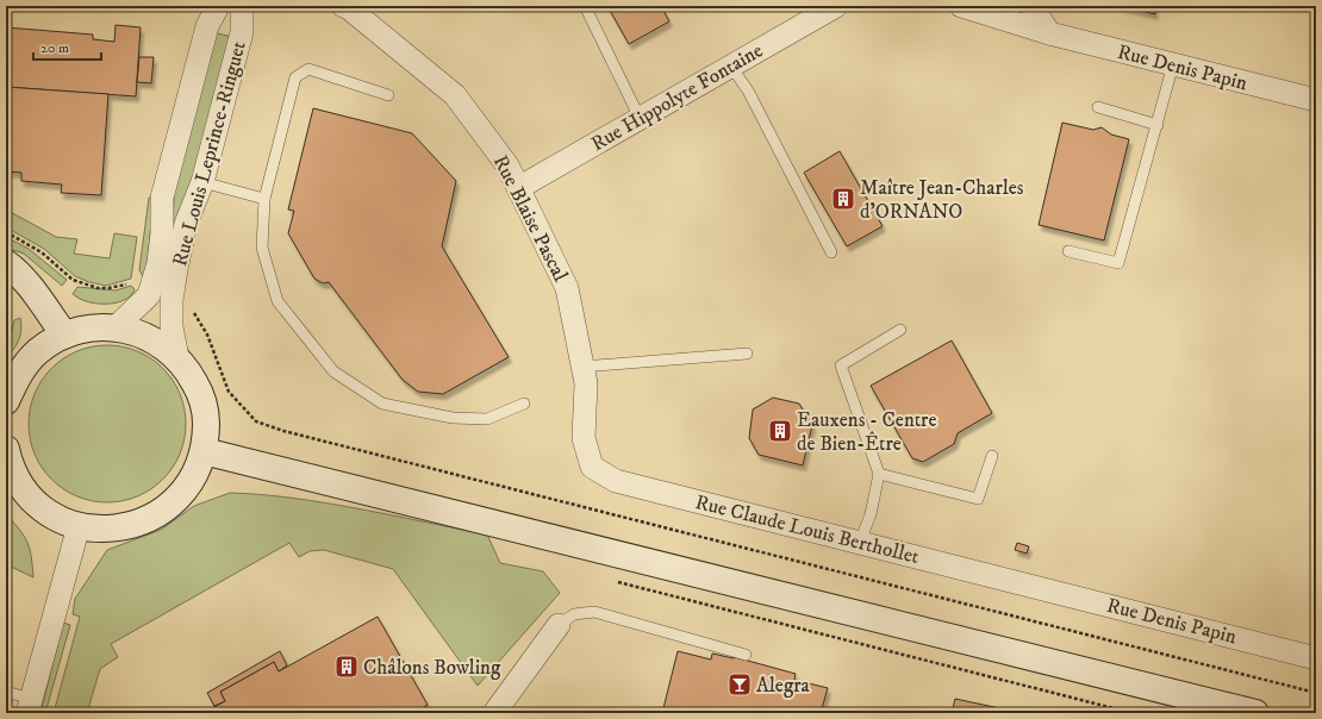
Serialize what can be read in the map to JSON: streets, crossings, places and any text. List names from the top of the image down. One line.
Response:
{"streets":{"street":["Rue Denis Papin","Rue Hippolyte Fontaine","Rue Louis Leprince-Ringuet","Rue Blaise Pascal","Rue Claude Louis Berthollet"]},"crossings":[["Rue Denis Papin","Rue Claude Louis Berthollet"],["Rue Hippolyte Fontaine","Rue Blaise Pascal"],["Rue Blaise Pascal","Rue Claude Louis Berthollet"]],"places":{"building":["Maître Jean-Charles d'ORNANO","Eauxens - Centre de Bien-Être","Châlons Bowling"],"bar":["Alegra"]},"scale_bar":"20 m"}
